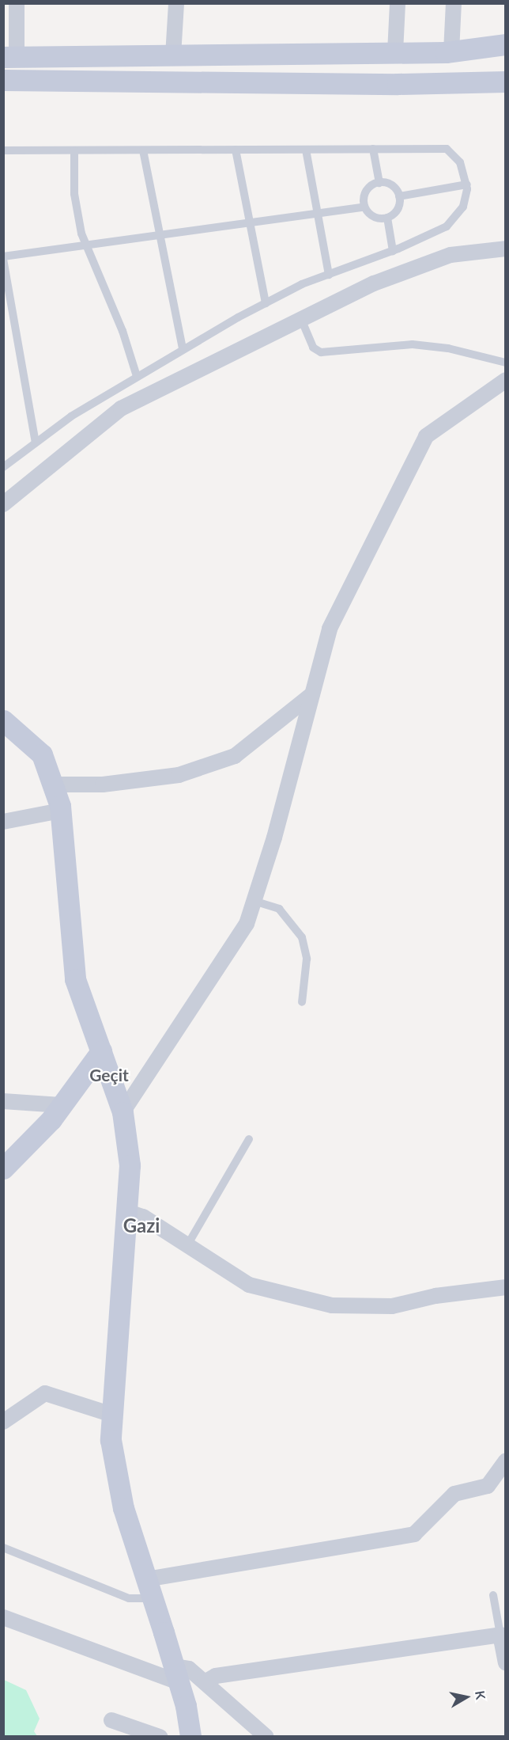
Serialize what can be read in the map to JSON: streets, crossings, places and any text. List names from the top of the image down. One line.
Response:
{"districts":["Geçit","Gazi"],"north":"right"}
